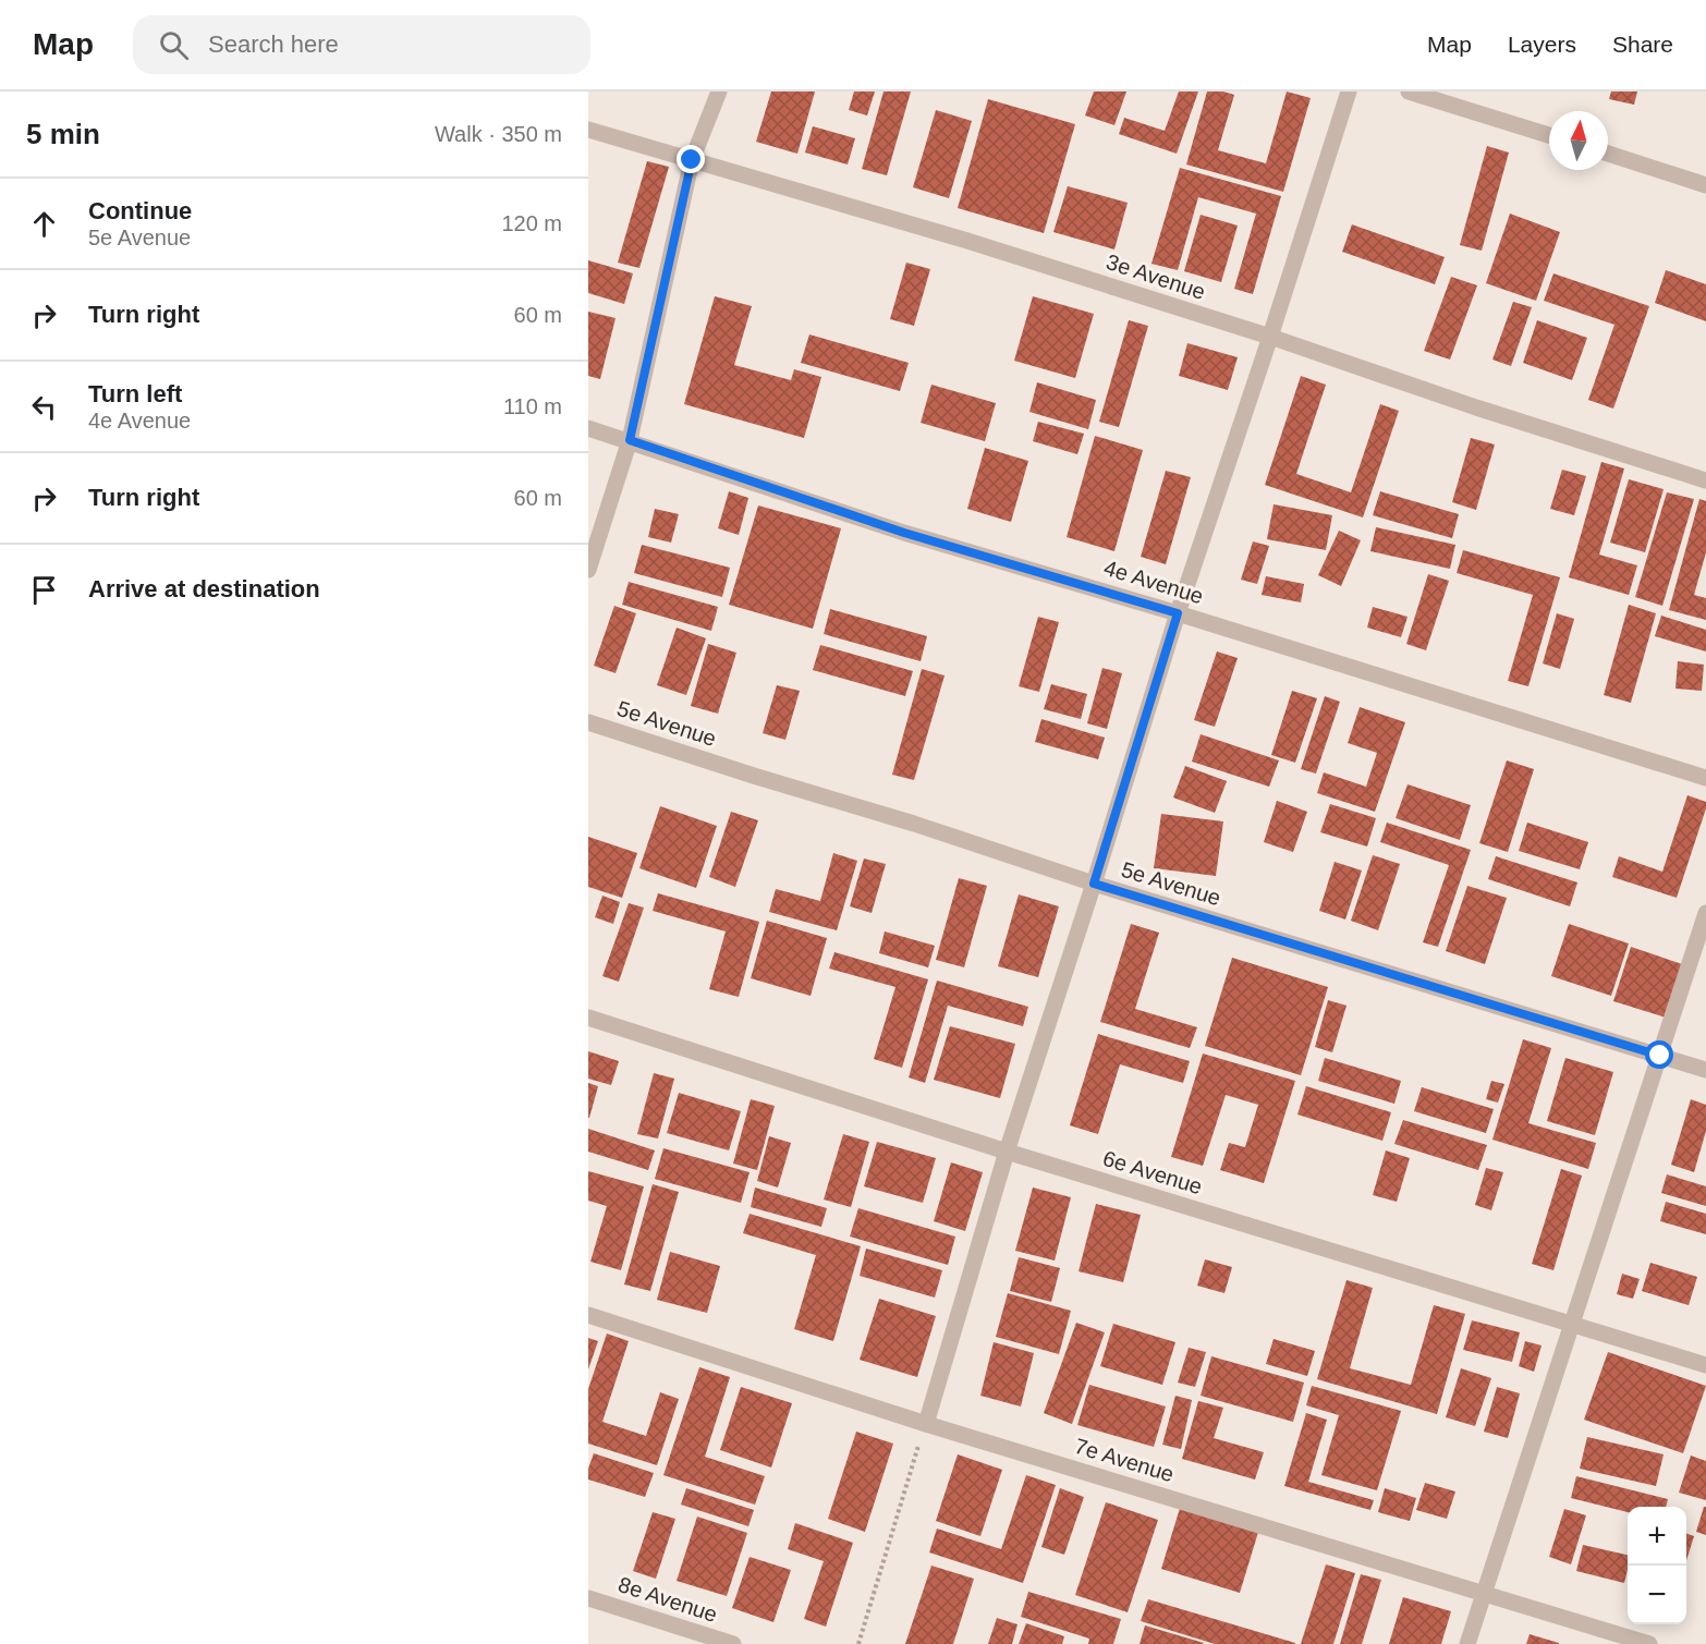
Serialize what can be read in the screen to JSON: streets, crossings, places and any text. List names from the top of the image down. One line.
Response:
{"streets":{"street":["3e Avenue","4e Avenue","5e Avenue","6e Avenue","7e Avenue","8e Avenue"]},"north":"top","page":{"header":"Map","search":"Search here","nav":["Map","Layers","Share"],"heading":["5 min","Walk · 350 m"],"list":[["Continue","5e Avenue","120 m"],["Turn right","60 m"],["Turn left","4e Avenue","110 m"],["Turn right","60 m"],"Arrive at destination"],"map_buttons":["+","−"]}}
